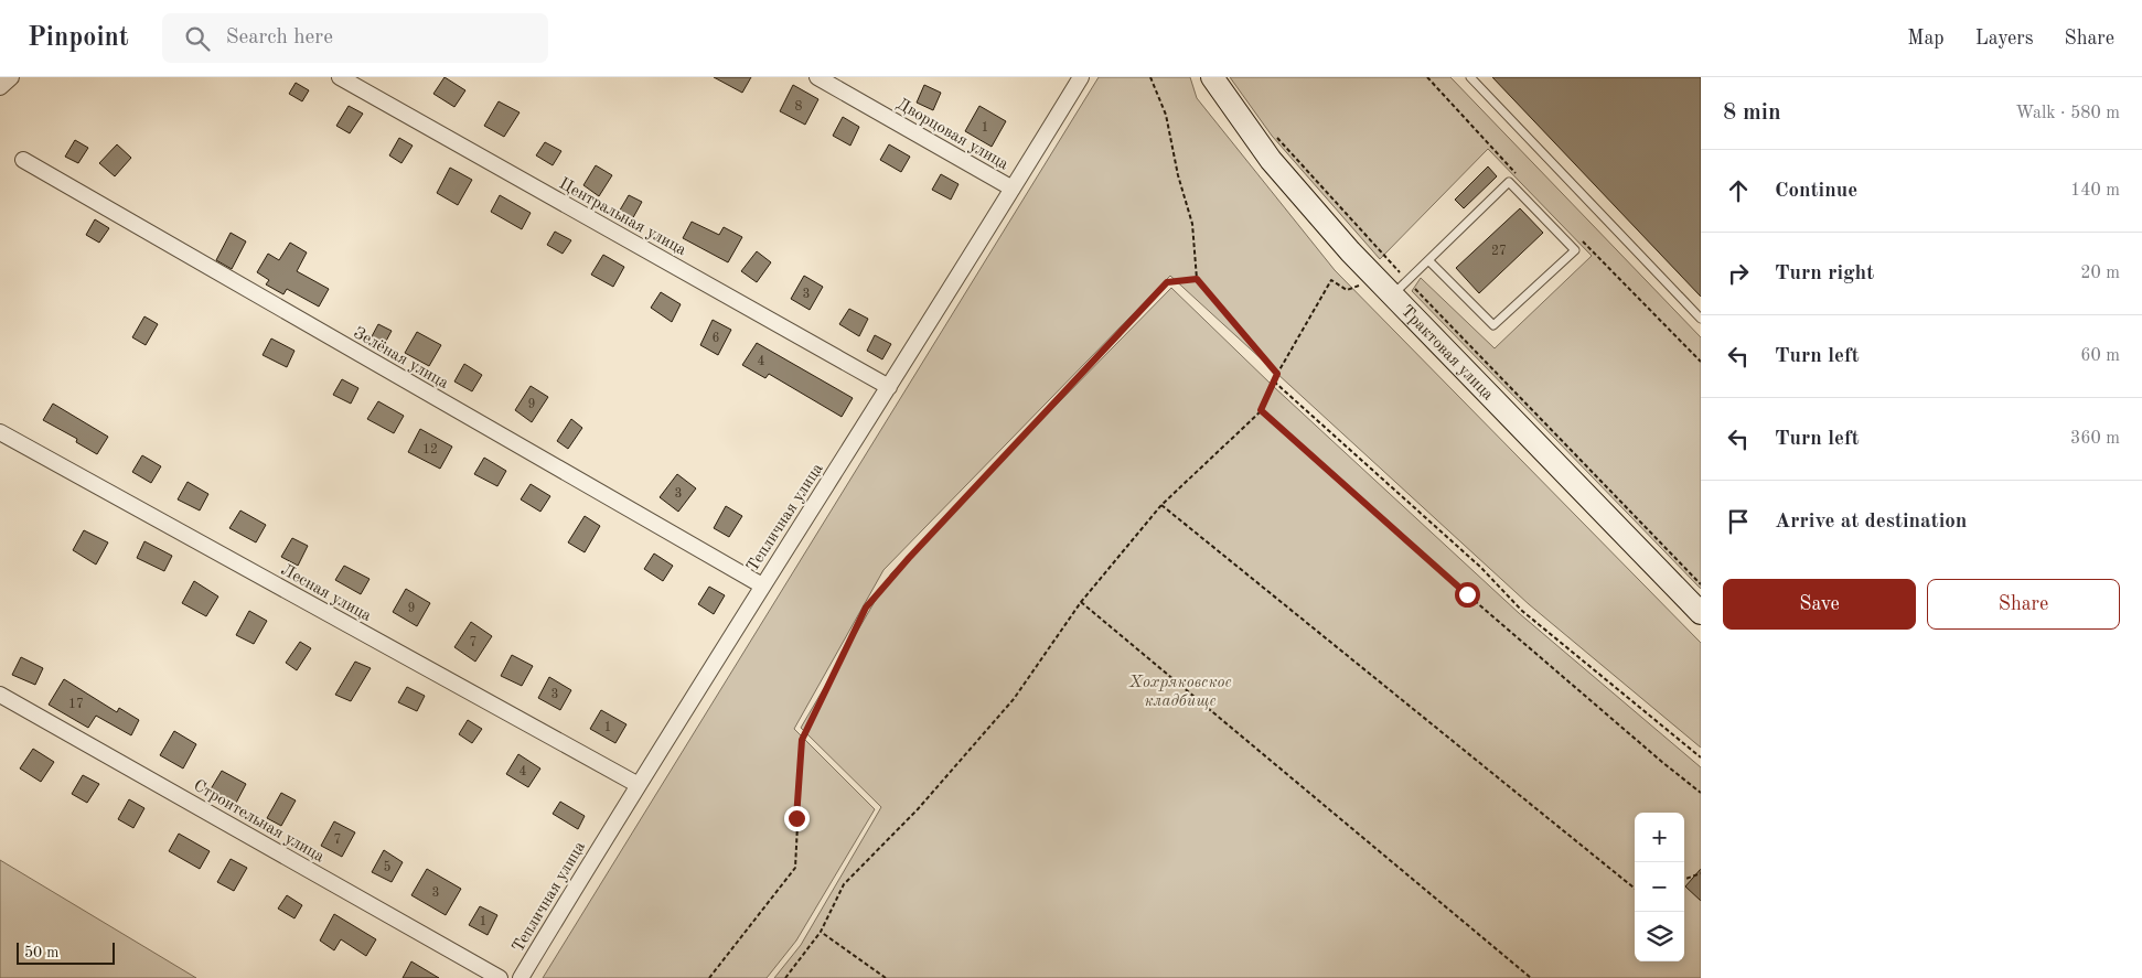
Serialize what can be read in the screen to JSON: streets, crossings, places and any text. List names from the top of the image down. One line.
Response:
{"streets":{"street":["Дворцовая улица","Центральная улица","Трактовая улица","Зелёная улица","Тепличная улица","Лесная улица","Строительная улица"]},"crossings":[["Дворцовая улица","Тепличная улица"],["Центральная улица","Тепличная улица"],["Зелёная улица","Тепличная улица"],["Тепличная улица","Лесная улица"]],"parks":["Хохряковское кладбище"],"house_numbers":["8","1","27","3","6","4","9","12","3","9","7","3","17","1","4","7","5","3","1"],"scale_bar":"50 m","page":{"header":"Pinpoint","search":"Search here","nav":["Map","Layers","Share"],"heading":["8 min","Walk · 580 m"],"list":[["Continue","140 m"],["Turn right","20 m"],["Turn left","60 m"],["Turn left","360 m"],"Arrive at destination"],"buttons":["Save","Share"],"map_buttons":["+","−"],"scale":"50 m"}}
